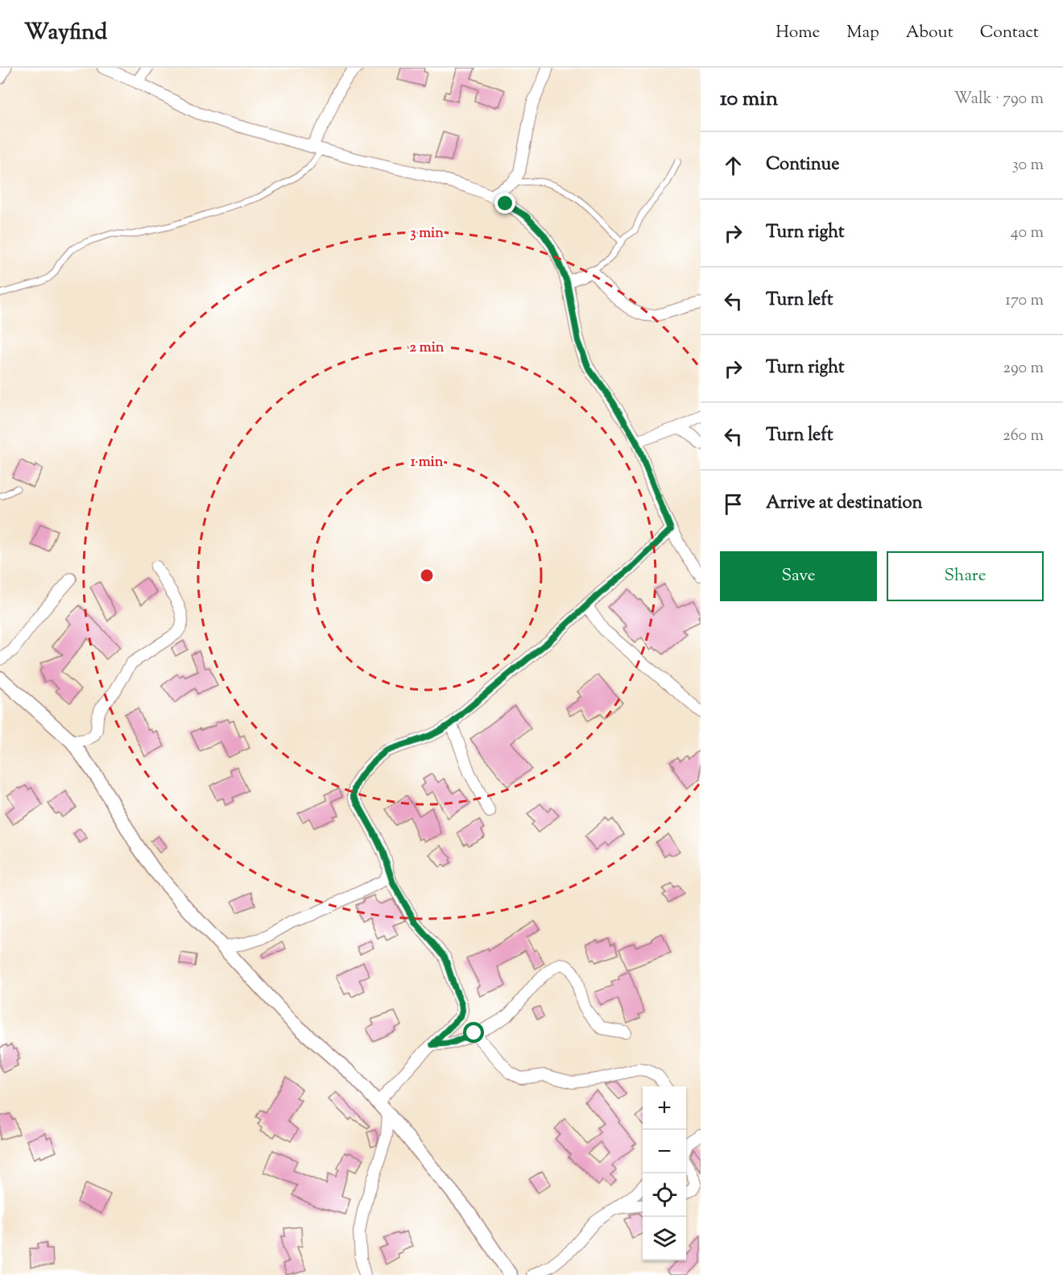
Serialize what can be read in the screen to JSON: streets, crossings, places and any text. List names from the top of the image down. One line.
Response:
{"page":{"header":"Wayfind","nav":["Home","Map","About","Contact"],"heading":["10 min","Walk · 790 m"],"list":[["Continue","30 m"],["Turn right","40 m"],["Turn left","170 m"],["Turn right","290 m"],["Turn left","260 m"],"Arrive at destination"],"buttons":["Save","Share"],"map_buttons":["+","−"]},"rings":["3 min","2 min","1 min"]}
